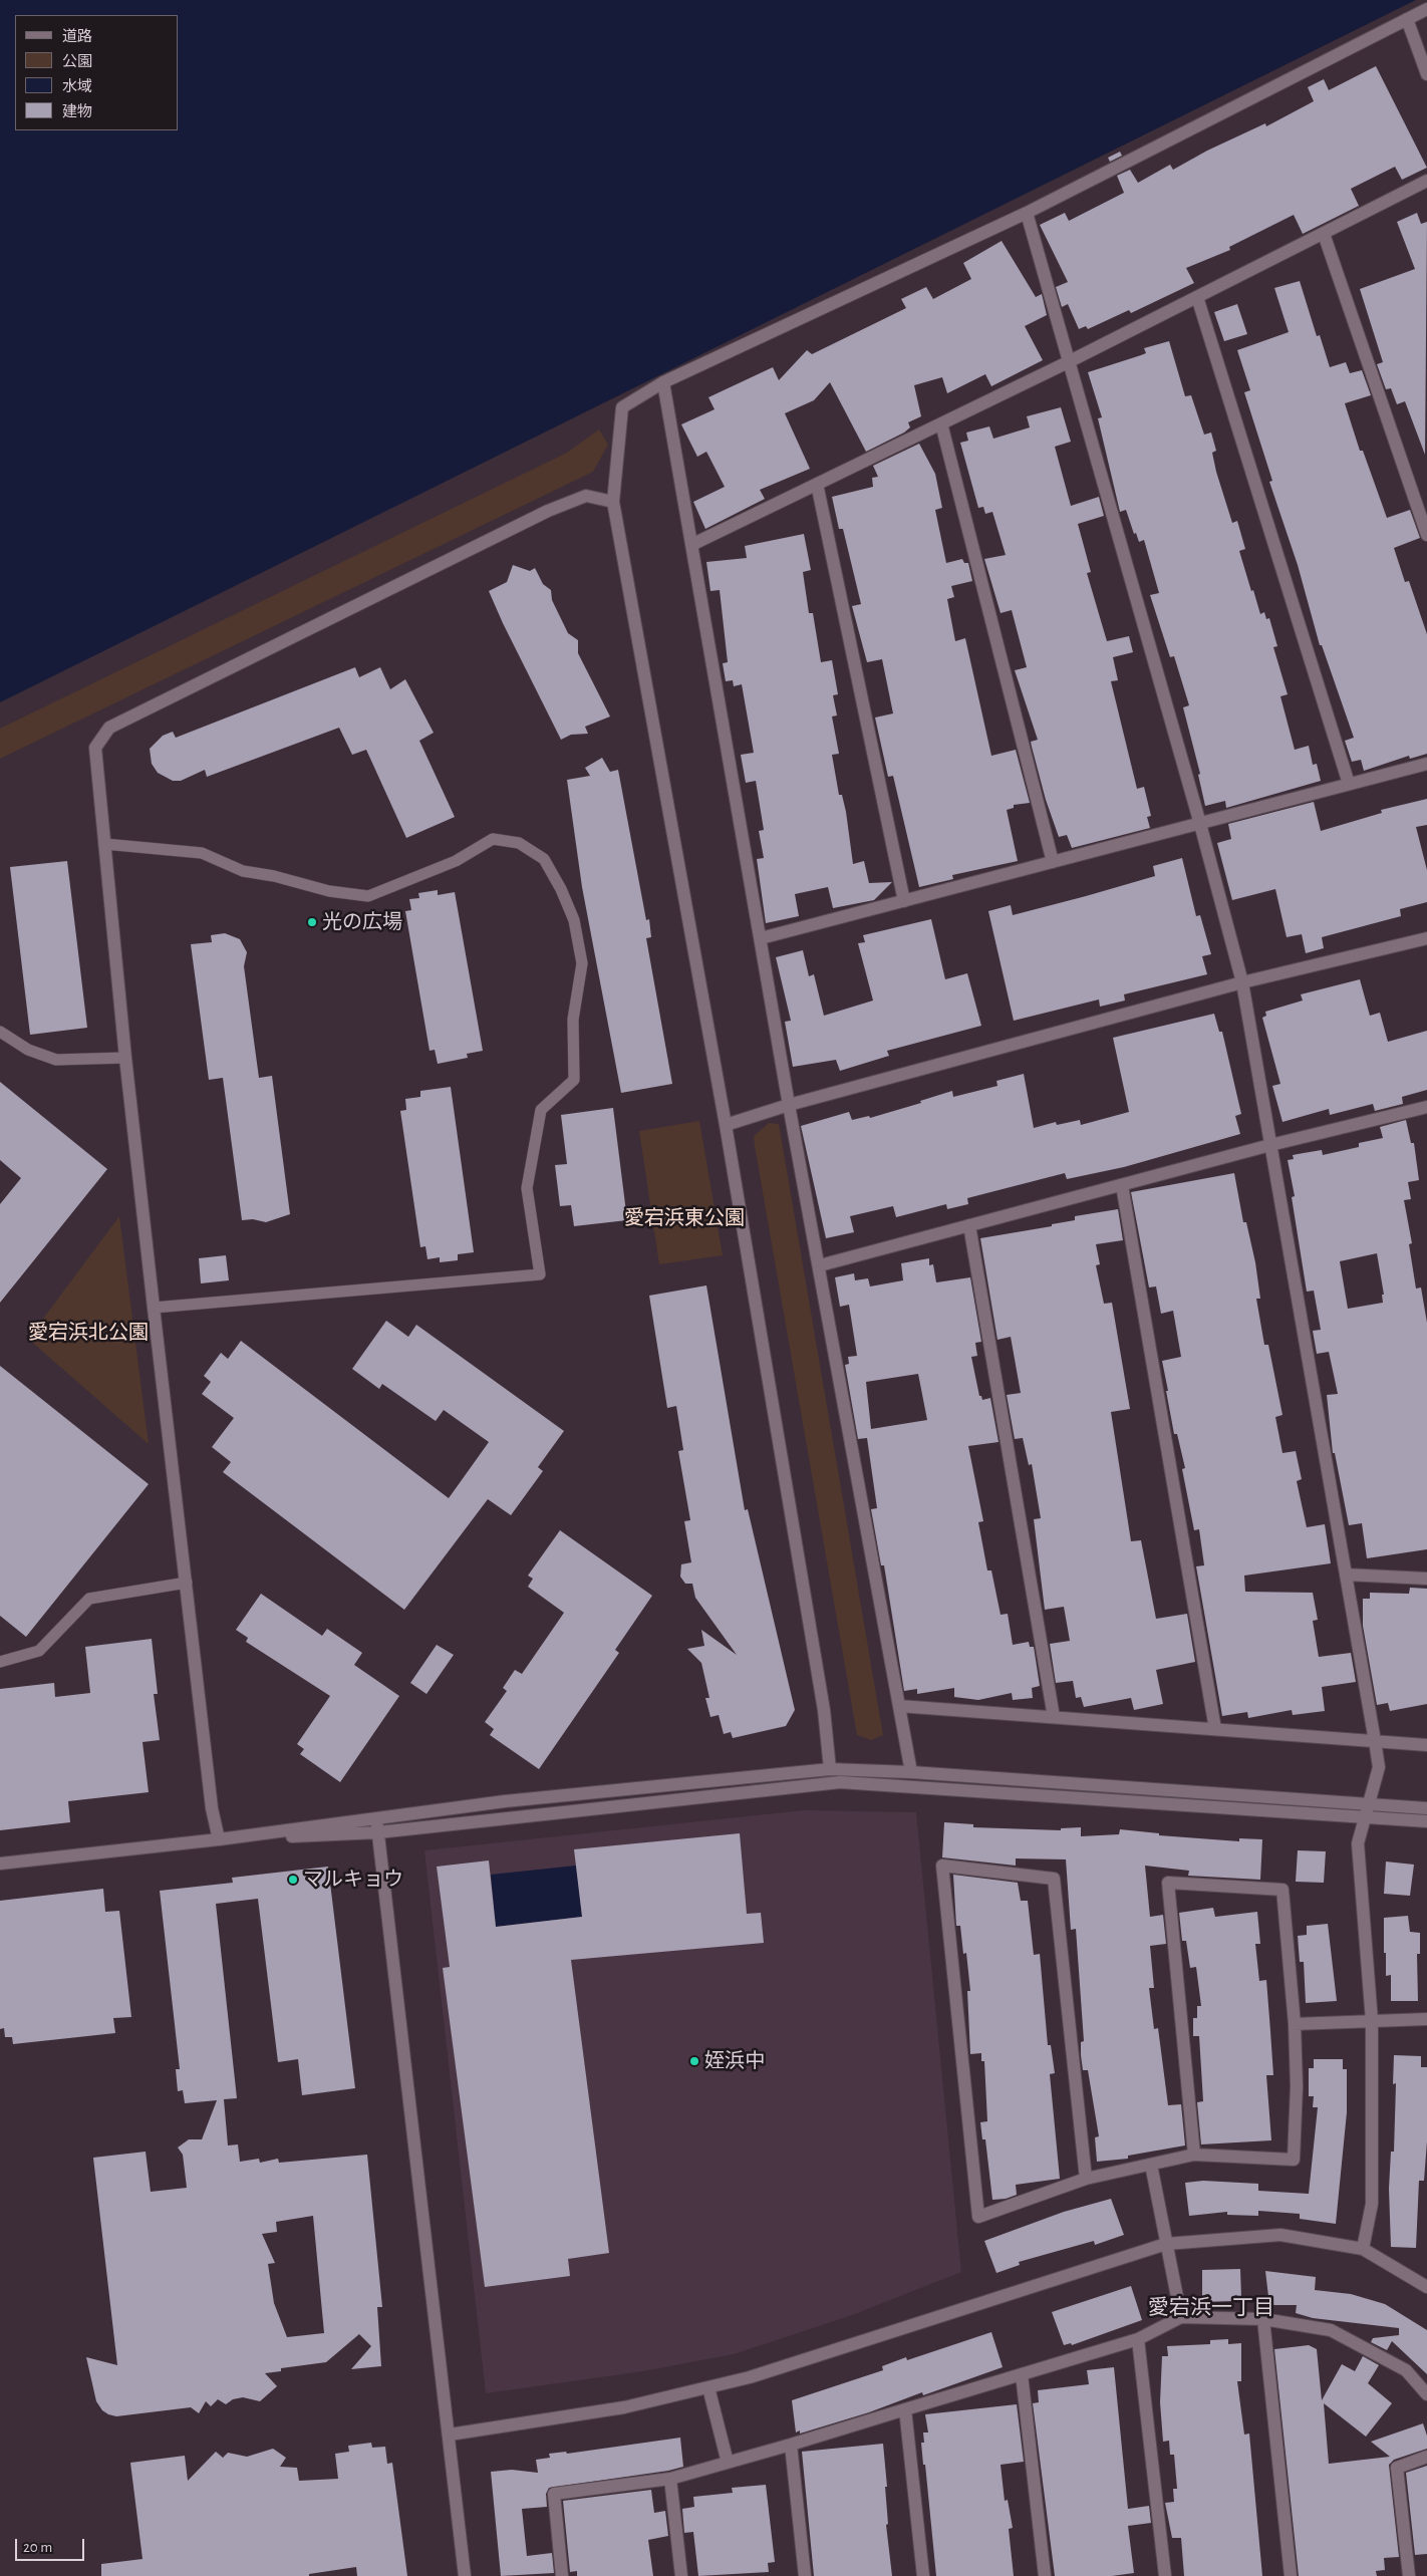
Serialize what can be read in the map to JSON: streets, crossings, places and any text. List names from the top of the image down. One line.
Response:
{"districts":["愛宕浜一丁目"],"parks":["愛宕浜東公園","愛宕浜北公園"],"places":["光の広場","マルキョウ","姪浜中"],"legend":["道路","公園","水域","建物"],"scale_bar":"20 m"}
